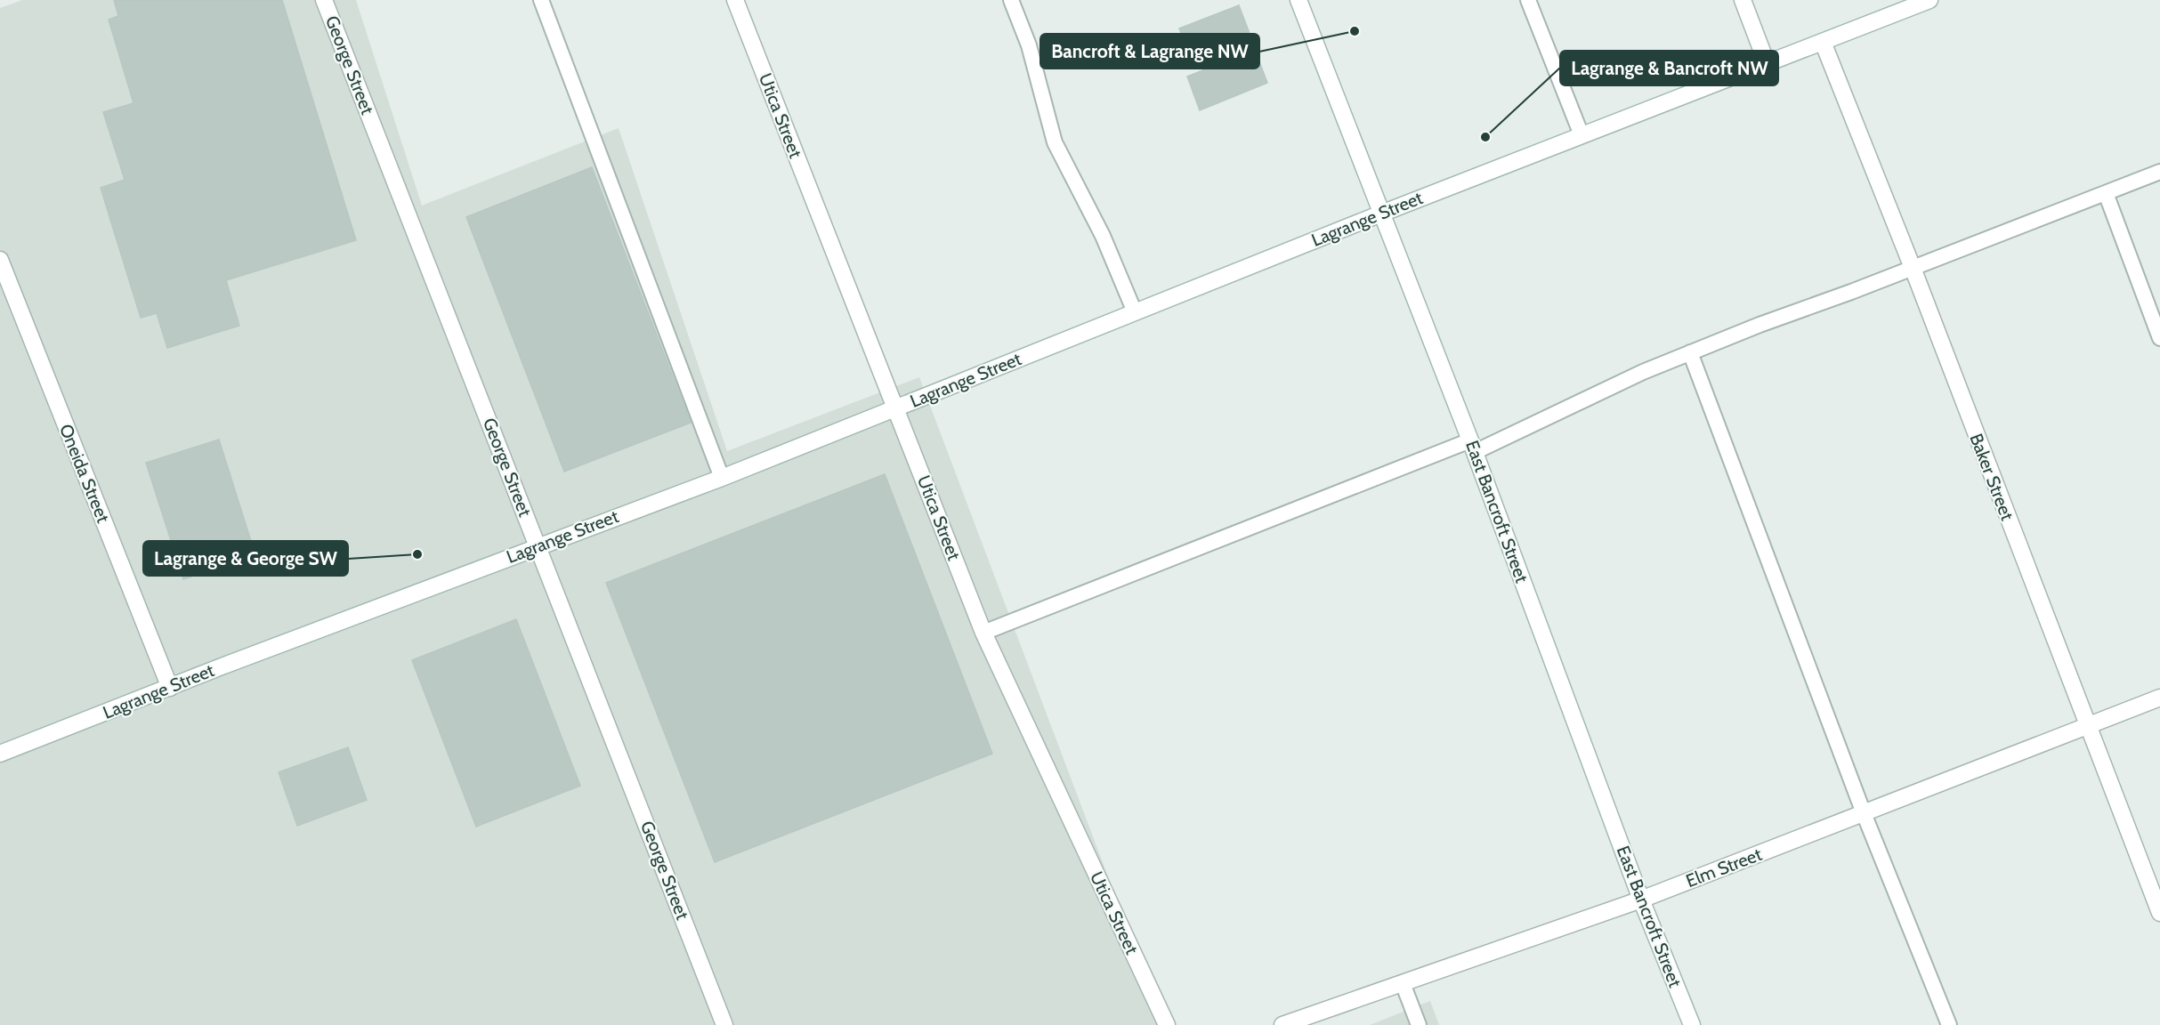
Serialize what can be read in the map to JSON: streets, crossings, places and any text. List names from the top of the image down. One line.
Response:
{"streets":{"street":["George Street","Utica Street","Lagrange Street","Oneida Street","Baker Street","East Bancroft Street","Elm Street"]},"crossings":[["George Street","Lagrange Street"],["Utica Street","Lagrange Street"],["Lagrange Street","Oneida Street"],["Lagrange Street","Baker Street"],["Lagrange Street","East Bancroft Street"],["Baker Street","Elm Street"],["East Bancroft Street","Elm Street"]],"places":["Bancroft & Lagrange NW","Lagrange & Bancroft NW","Lagrange & George SW"]}
